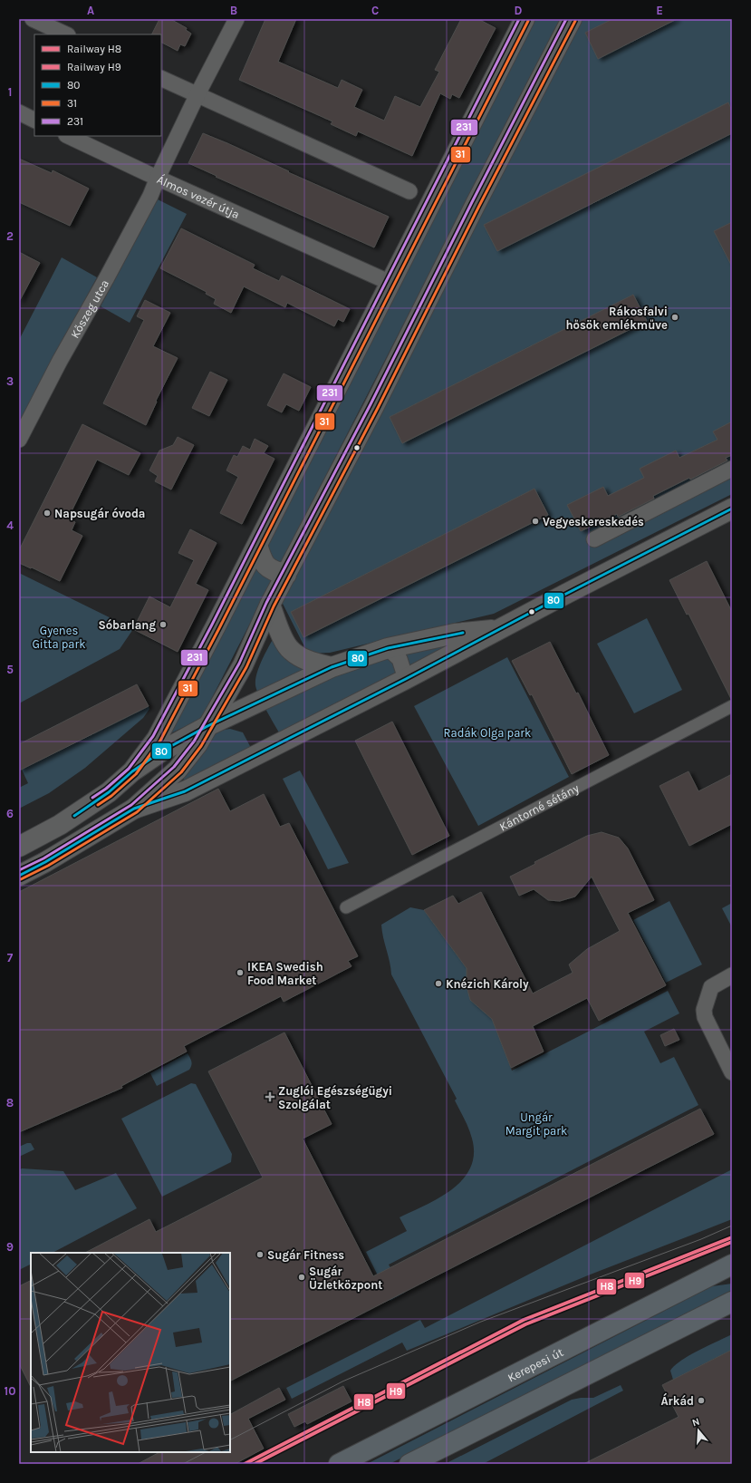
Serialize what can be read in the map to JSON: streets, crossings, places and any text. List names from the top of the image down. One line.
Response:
{"streets":{"main road":["Kerepesi út"],"street":["Álmos vezér útja","Kőszeg utca","Kántorné sétány"]},"crossings":[["Álmos vezér útja","Kőszeg utca"]],"parks":["Gyenes Gitta park","Radák Olga park","Ungár Margit park"],"places":{"other":["Rákosfalvi hősök emlékműve","Napsugár óvoda","Vegyeskereskedés","Sóbarlang","IKEA Swedish Food Market","Knézich Károly","Sugár Fitness","Sugár Üzletközpont","Árkád"],"health":["Zuglói Egészségügyi Szolgálat"]},"lines":["transit line 231","transit line 31","transit line 80","rail line H8","rail line H9"],"legend":["Railway H8","Railway H9","80","31","231"],"north":"top","grid":{"columns":["A","B","C","D","E"],"rows":["1","2","3","4","5","6","7","8","9","10"]}}
